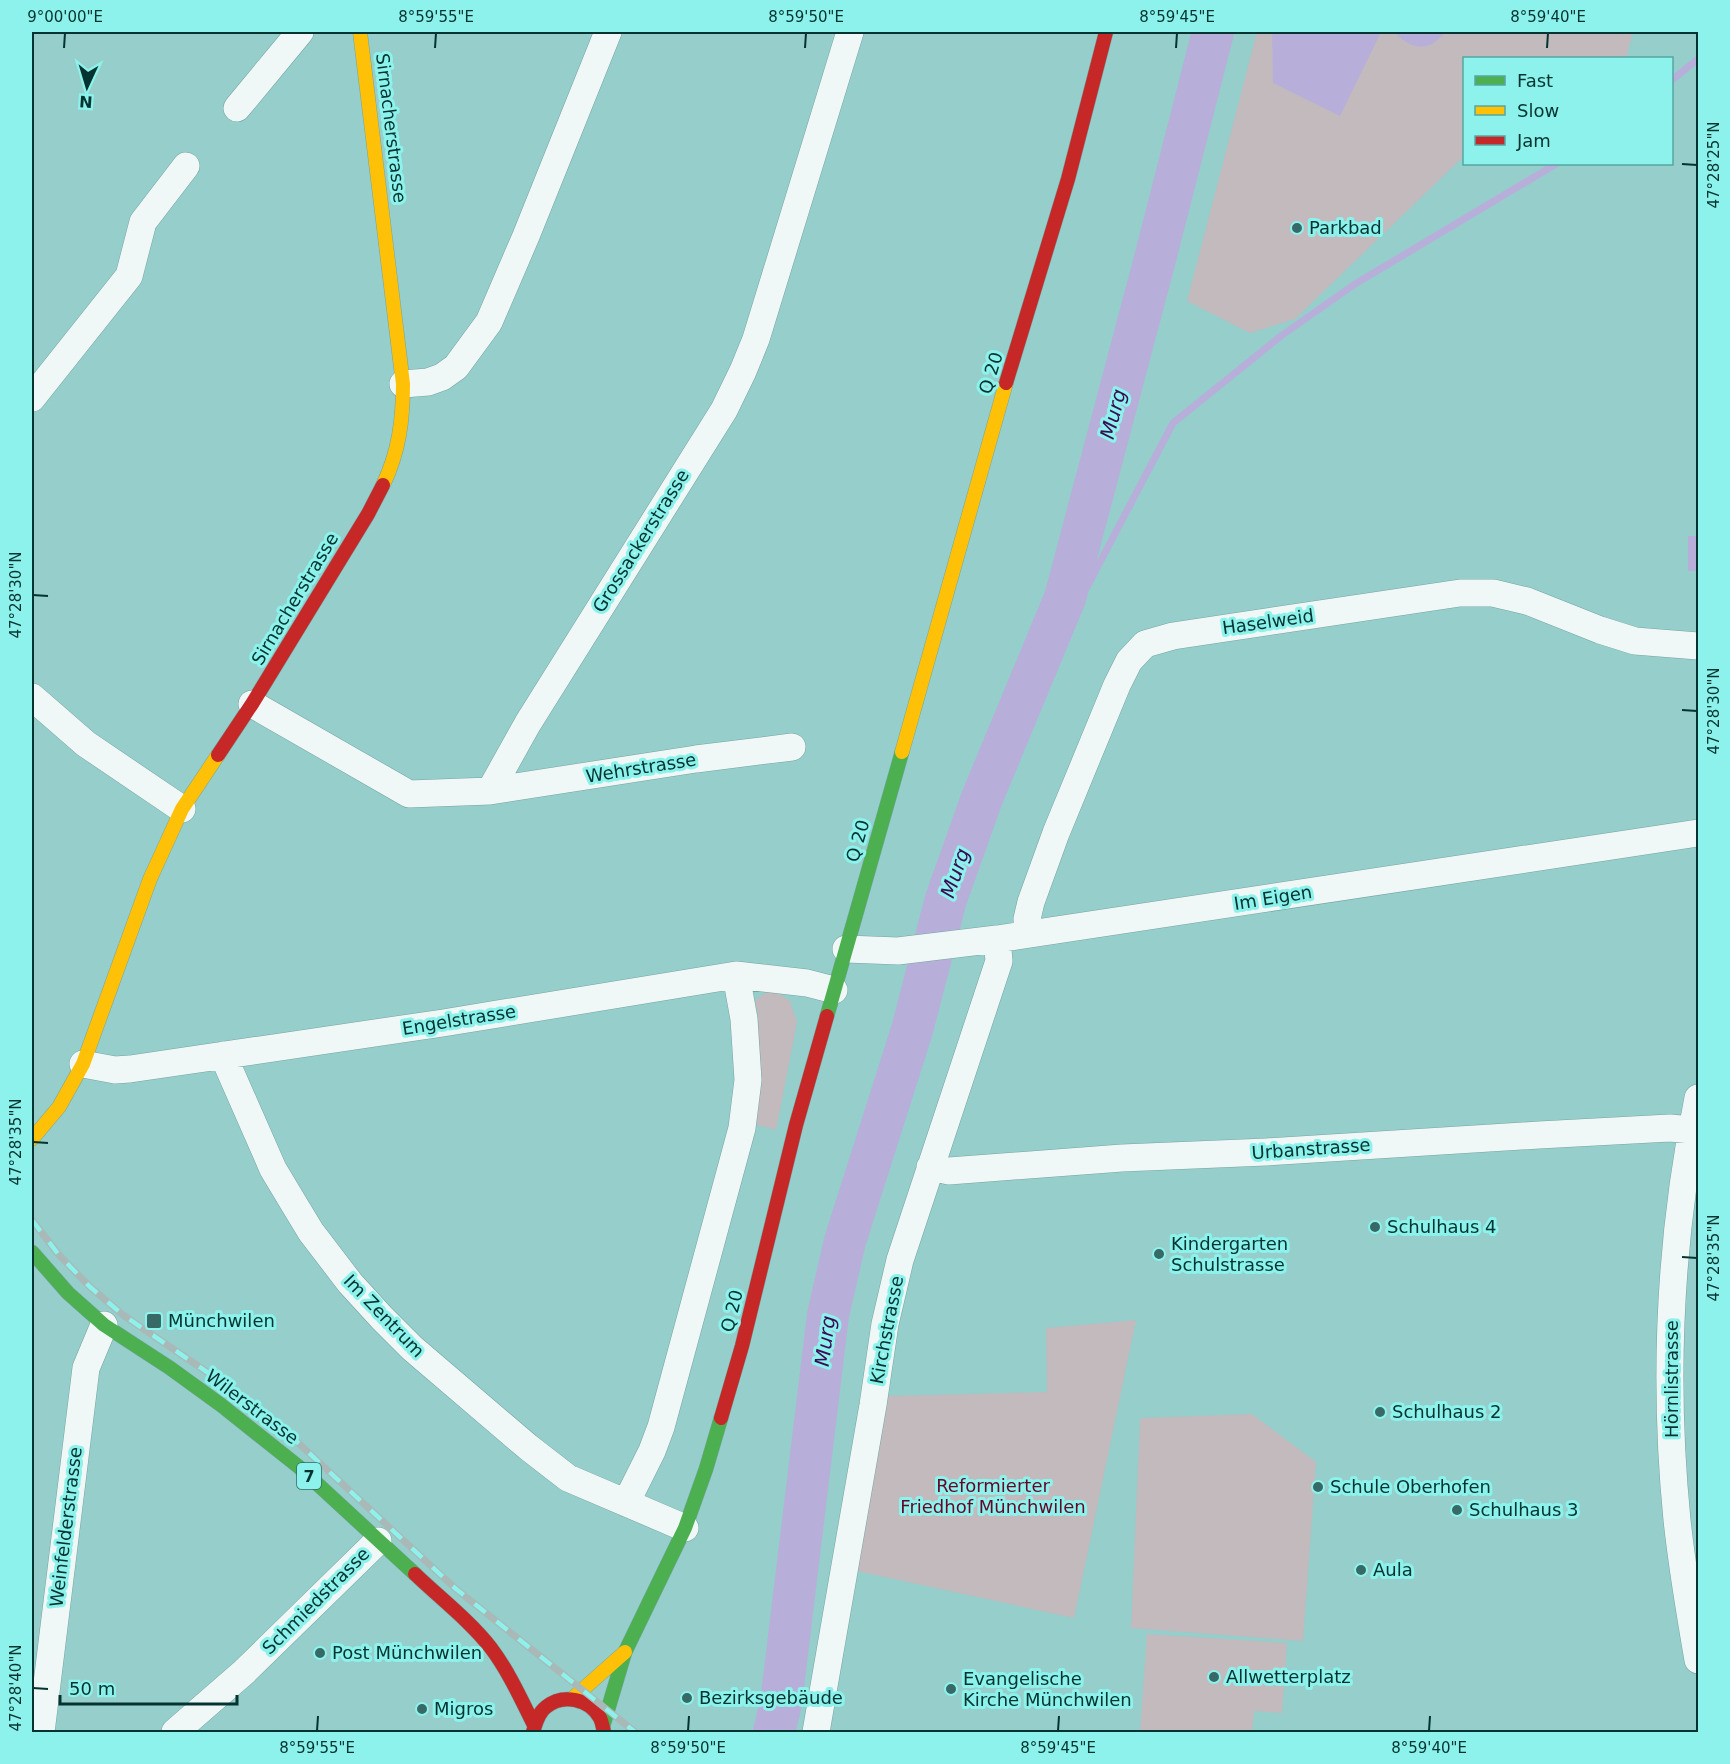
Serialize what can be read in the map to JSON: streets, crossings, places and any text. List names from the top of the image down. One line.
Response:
{"streets":{"main road":["Sirnacherstrasse","Q 20","Wilerstrasse","7"],"street":["Grossackerstrasse","Haselweid","Wehrstrasse","Im Eigen","Engelstrasse","Urbanstrasse","Im Zentrum","Kirchstrasse","Hörnlistrasse","Weinfelderstrasse","Schmiedstrasse"]},"crossings":[["Sirnacherstrasse","Engelstrasse"],["Q 20","Im Eigen"],["Q 20","Engelstrasse"],["Q 20","Im Zentrum"],["Q 20","Wilerstrasse"],["Grossackerstrasse","Wehrstrasse"],["Haselweid","Im Eigen"],["Im Eigen","Kirchstrasse"],["Engelstrasse","Im Zentrum"],["Urbanstrasse","Kirchstrasse"],["Urbanstrasse","Hörnlistrasse"],["Wilerstrasse","Weinfelderstrasse"],["Wilerstrasse","Schmiedstrasse"]],"water":["Murg"],"parks":["Reformierter Friedhof Münchwilen"],"places":{"other":["Parkbad","Schulhaus 4","Kindergarten Schulstrasse","Schulhaus 2","Schule Oberhofen","Schulhaus 3","Aula","Post Münchwilen","Allwetterplatz","Evangelische Kirche Münchwilen","Bezirksgebäude","Migros"],"transit":["Münchwilen"]},"legend":["Fast","Slow","Jam"],"scale_bar":"50 m","north":"bottom","coordinates":["9°00'00\"E","8°59'55\"E","8°59'50\"E","8°59'45\"E","8°59'40\"E","47°28'25\"N","47°28'30\"N","47°28'35\"N","47°28'40\"N"]}
